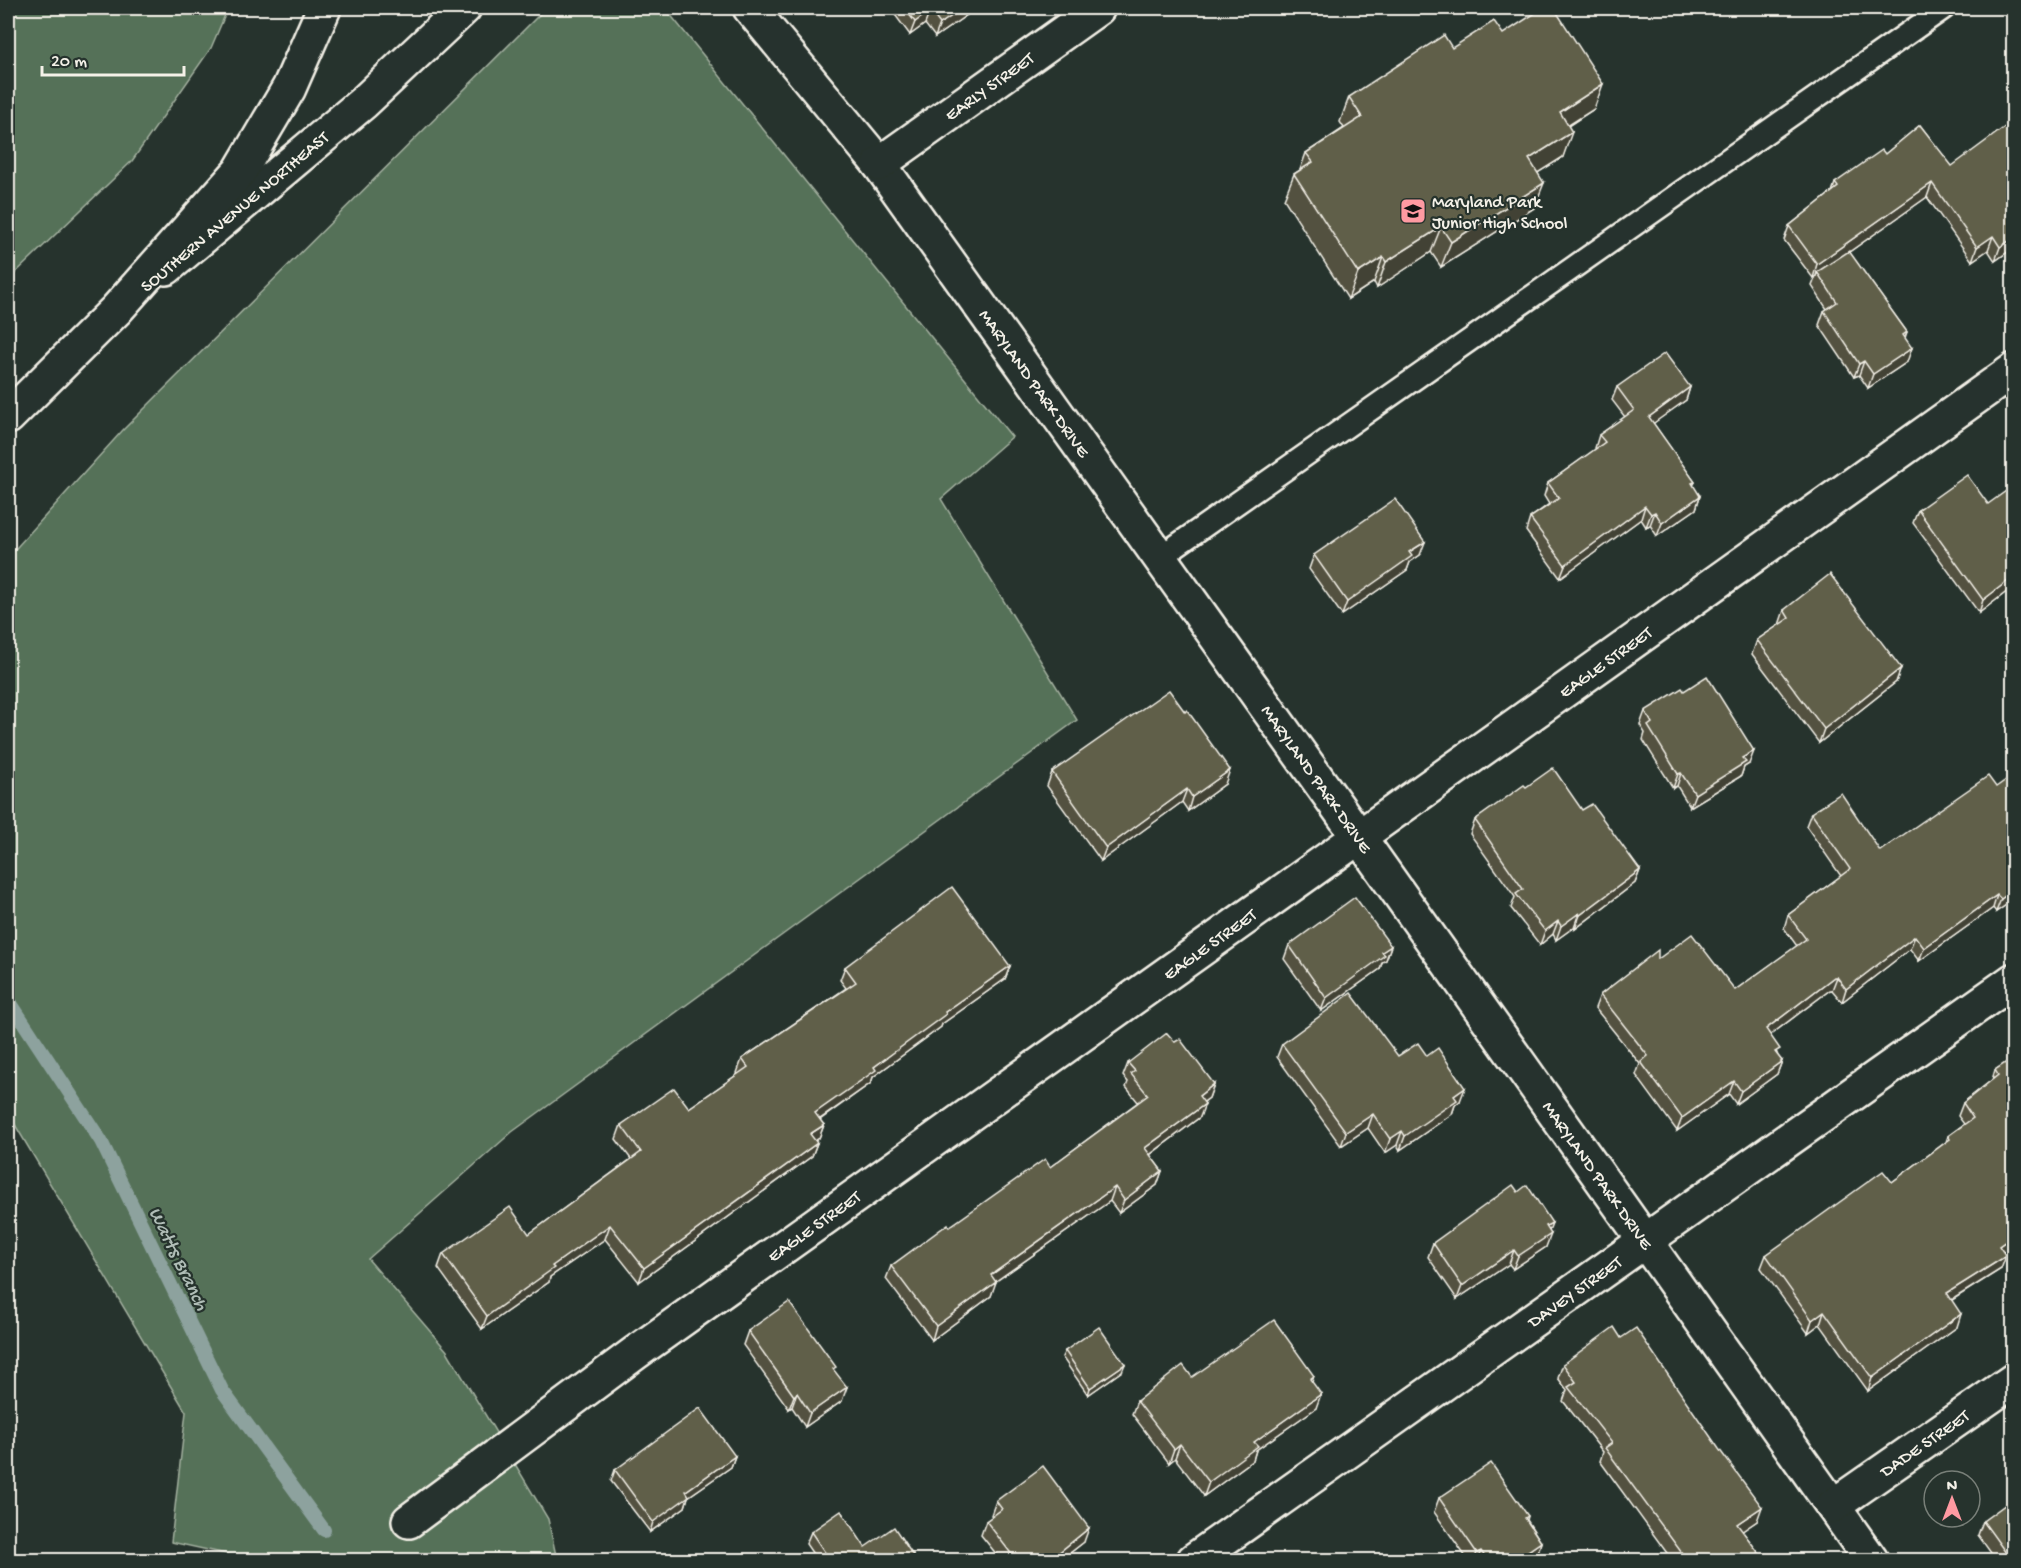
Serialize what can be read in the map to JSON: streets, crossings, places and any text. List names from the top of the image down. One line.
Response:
{"streets":{"street":["EARLY STREET","SOUTHERN AVENUE NORTHEAST","MARYLAND PARK DRIVE","EAGLE STREET","DAVEY STREET","DADE STREET"]},"crossings":[["EARLY STREET","MARYLAND PARK DRIVE"],["MARYLAND PARK DRIVE","EAGLE STREET"],["MARYLAND PARK DRIVE","DAVEY STREET"],["MARYLAND PARK DRIVE","DADE STREET"]],"water":["Watts Branch"],"places":{"school or university":["Maryland Park Junior High School"]},"scale_bar":"20 m","north":"top"}
